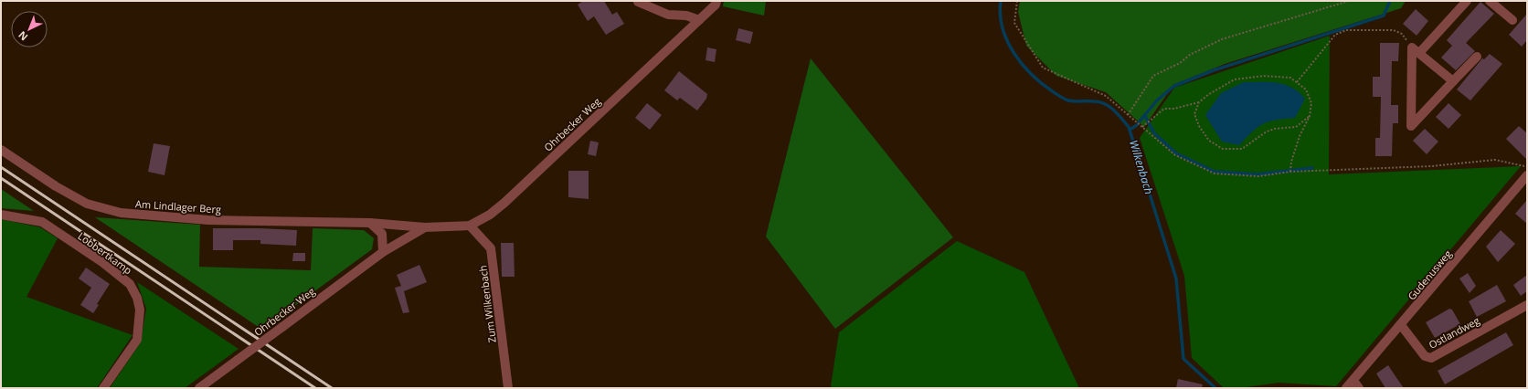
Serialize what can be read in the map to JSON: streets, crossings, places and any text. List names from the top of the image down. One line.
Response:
{"streets":{"street":["Ohrbecker Weg","Am Lindlager Berg","Lobbertkamp","Gudenusweg","Zum Wilkenbach","Ostlandweg"]},"crossings":[["Ohrbecker Weg","Am Lindlager Berg"],["Ohrbecker Weg","Zum Wilkenbach"],["Gudenusweg","Ostlandweg"]],"water":["Wilkenbach"],"north":"bottom left"}
